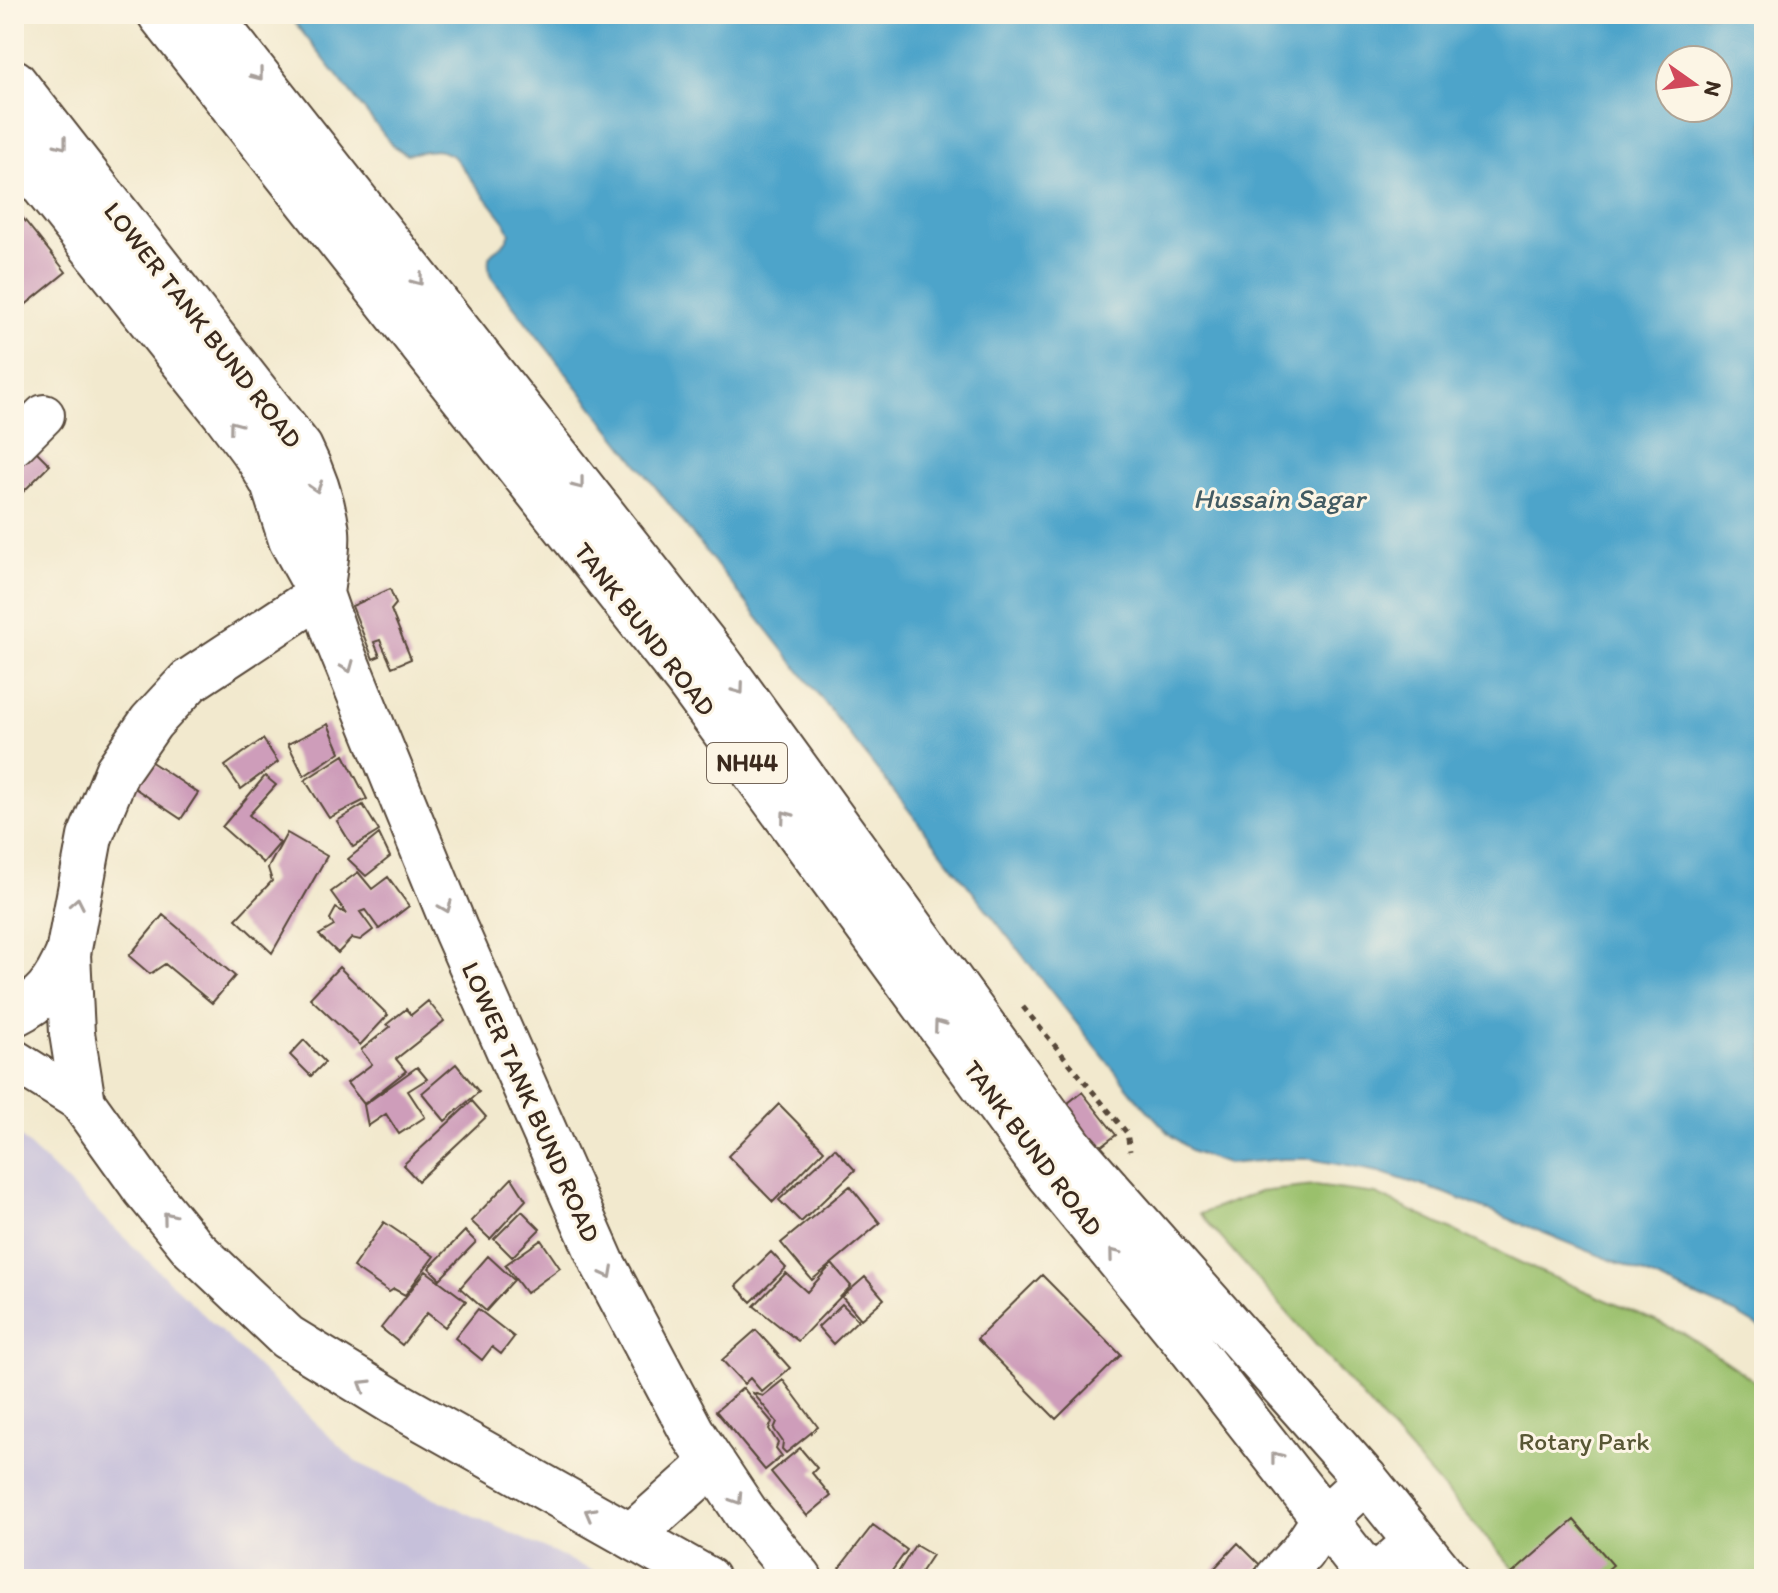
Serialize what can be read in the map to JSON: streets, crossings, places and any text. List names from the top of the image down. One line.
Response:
{"streets":{"main road":["LOWER TANK BUND ROAD","TANK BUND ROAD","NH44"]},"crossings":[["TANK BUND ROAD","NH44"]],"water":["Hussain Sagar"],"parks":["Rotary Park"],"north":"right"}
